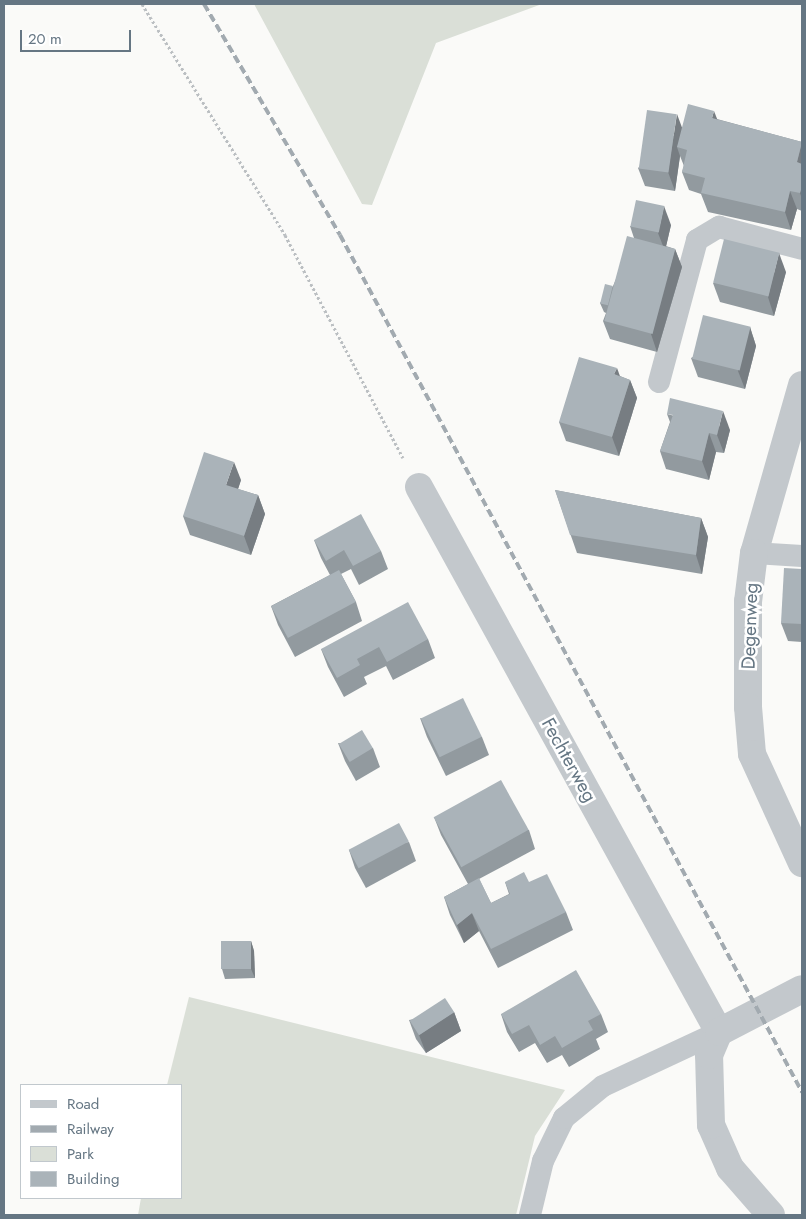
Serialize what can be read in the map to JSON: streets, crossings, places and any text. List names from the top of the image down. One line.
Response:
{"streets":{"street":["Degenweg","Fechterweg"]},"legend":["Road","Railway","Park","Building"],"scale_bar":"20 m"}
